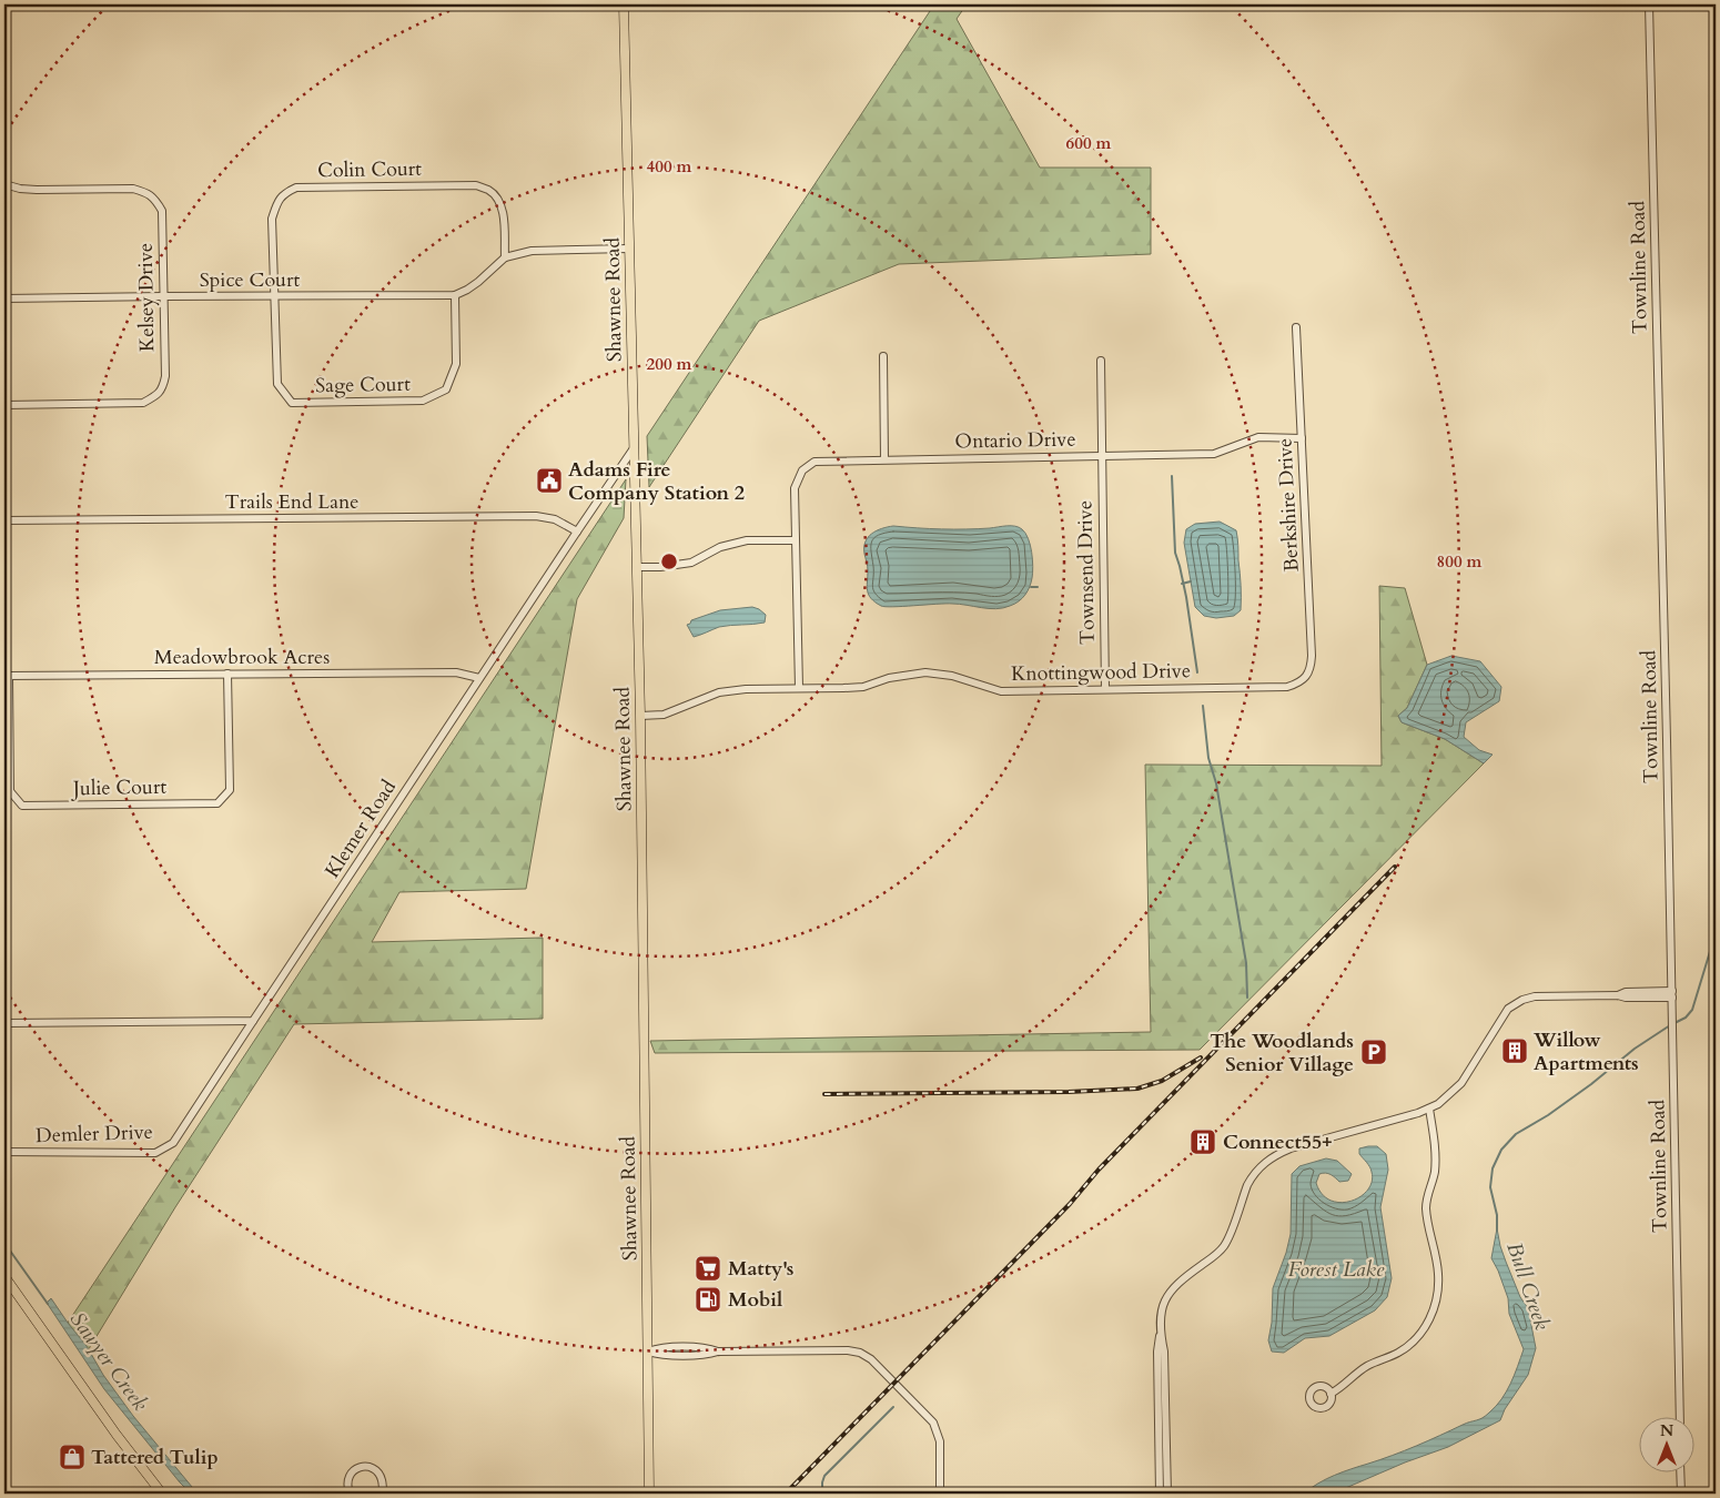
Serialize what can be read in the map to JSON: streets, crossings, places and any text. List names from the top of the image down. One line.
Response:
{"streets":{"main road":["Shawnee Road"],"street":["Colin Court","Townline Road","Spice Court","Kelsey Drive","Sage Court","Ontario Drive","Trails End Lane","Berkshire Drive","Townsend Drive","Meadowbrook Acres","Knottingwood Drive","Julie Court","Klemer Road","Demler Drive"]},"crossings":[["Colin Court","Spice Court"],["Colin Court","Sage Court"],["Spice Court","Kelsey Drive"],["Spice Court","Sage Court"],["Shawnee Road","Knottingwood Drive"],["Shawnee Road","Klemer Road"],["Ontario Drive","Berkshire Drive"],["Ontario Drive","Townsend Drive"],["Ontario Drive","Knottingwood Drive"],["Trails End Lane","Klemer Road"],["Berkshire Drive","Knottingwood Drive"],["Townsend Drive","Knottingwood Drive"],["Meadowbrook Acres","Julie Court"],["Meadowbrook Acres","Klemer Road"],["Klemer Road","Demler Drive"]],"water":["Forest Lake","Bull Creek","Sawyer Creek"],"places":{"public building":["Adams Fire Company Station 2"],"building":["Willow Apartments","Connect55+"],"parking":["The Woodlands Senior Village"],"supermarket":["Matty's"],"fuel station":["Mobil"],"shop":["Tattered Tulip"]},"north":"top","rings":["600 m","400 m","200 m","800 m"]}
